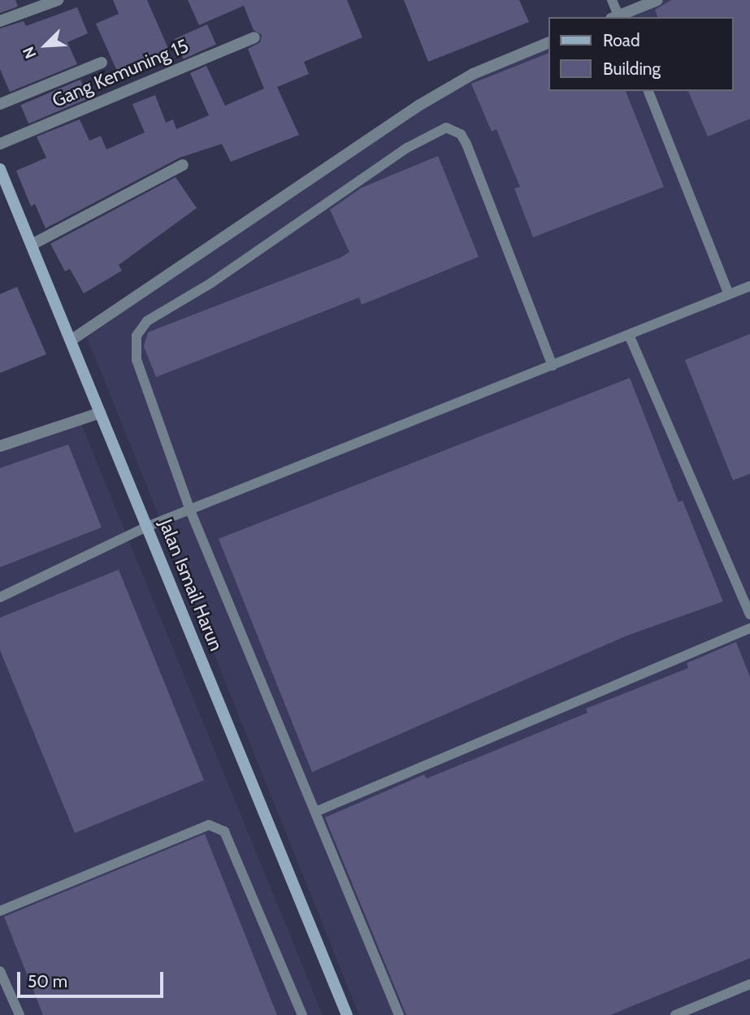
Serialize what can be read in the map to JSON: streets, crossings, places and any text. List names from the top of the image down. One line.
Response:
{"streets":{"street":["Gang Kemuning 15","Jalan Ismail Harun"]},"legend":["Road","Building"],"scale_bar":"50 m","north":"bottom left"}
